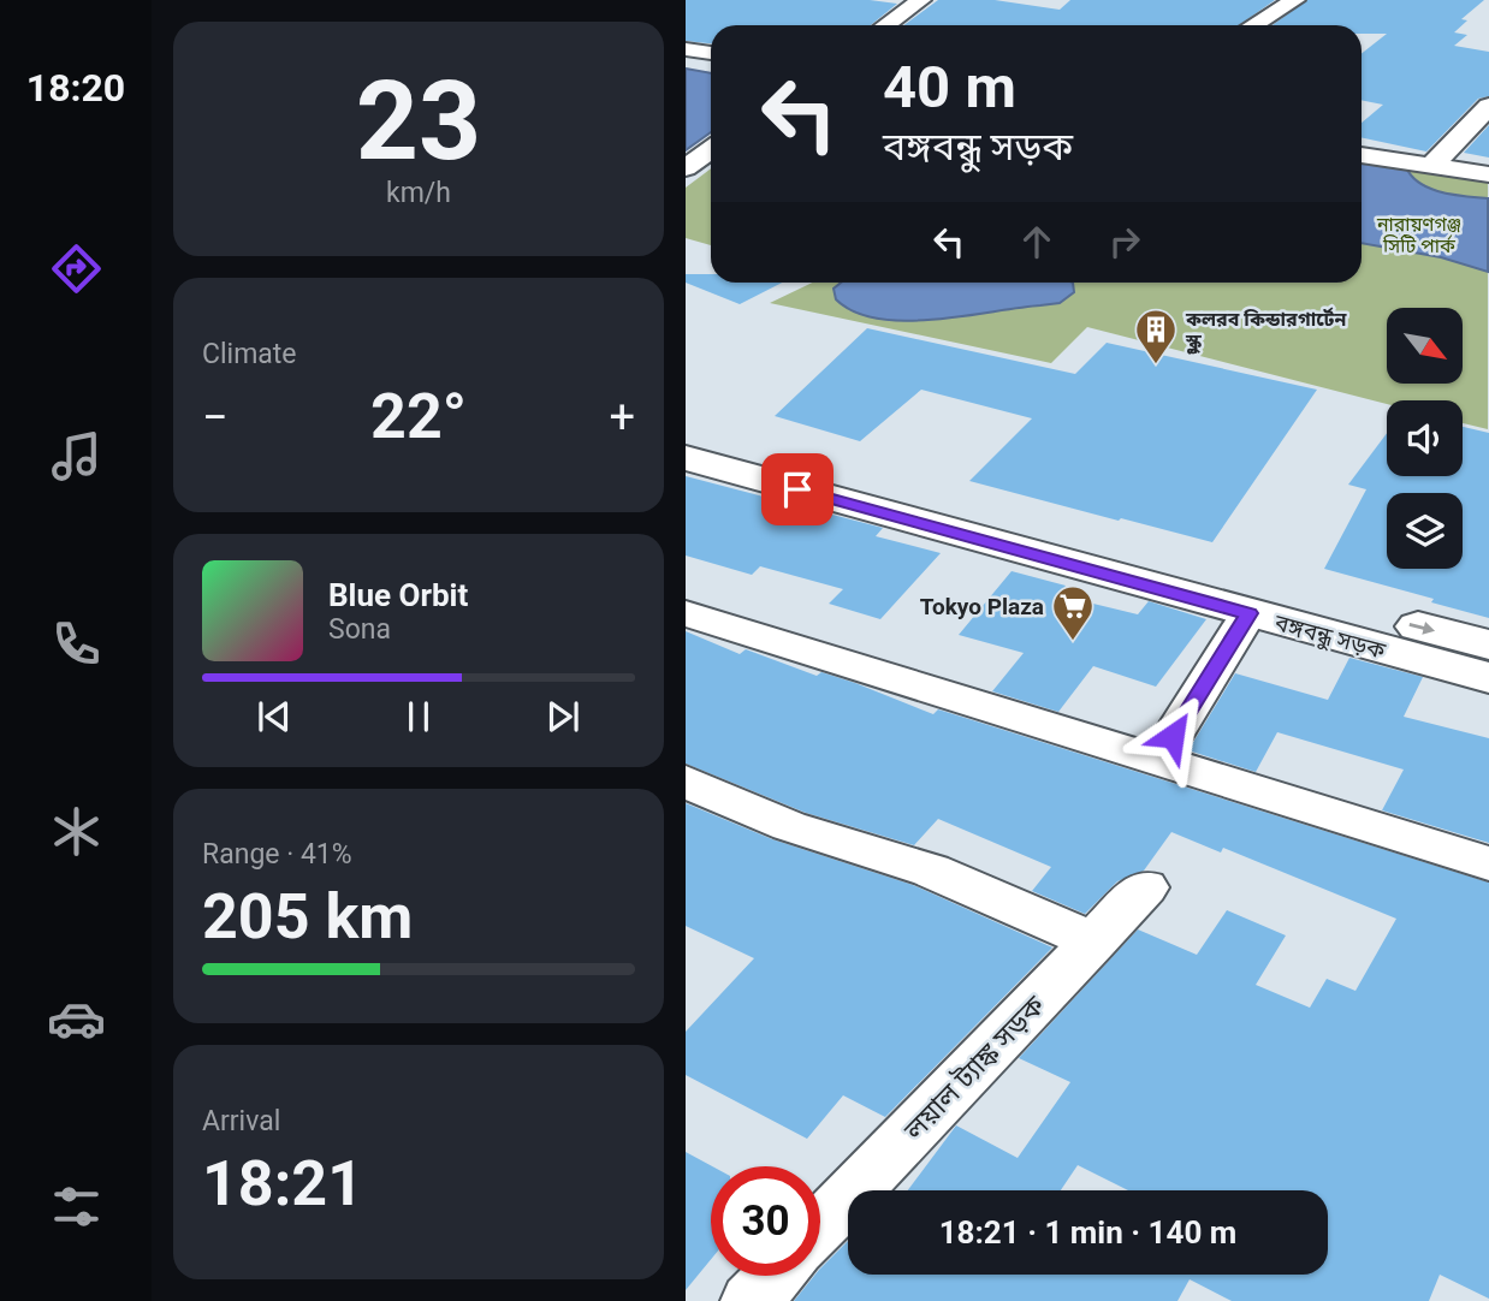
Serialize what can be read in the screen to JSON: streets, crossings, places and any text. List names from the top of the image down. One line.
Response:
{"streets":{"main road":["বঙ্গবন্ধু সড়ক"],"street":["লয়াল ট্যাঙ্ক সড়ক"]},"parks":["নারায়ণগঞ্জ সিটি পার্ক"],"places":{"building":["কলরব কিন্ডারগার্টেন স্কুল"],"supermarket":["Tokyo Plaza"]},"north":"bottom right","page":{"tabs":"18:20","tile":[["23","km/h"],"Climate",["Range · 41%","205 km"],["Arrival","18:21"]],"turn":["40 m","বঙ্গবন্ধু সড়ক"],"heat":["−","22°","+"],"song":["Blue Orbit","Sona"],"limit":"30","trip":"18:21 · 1 min · 140 m"}}
